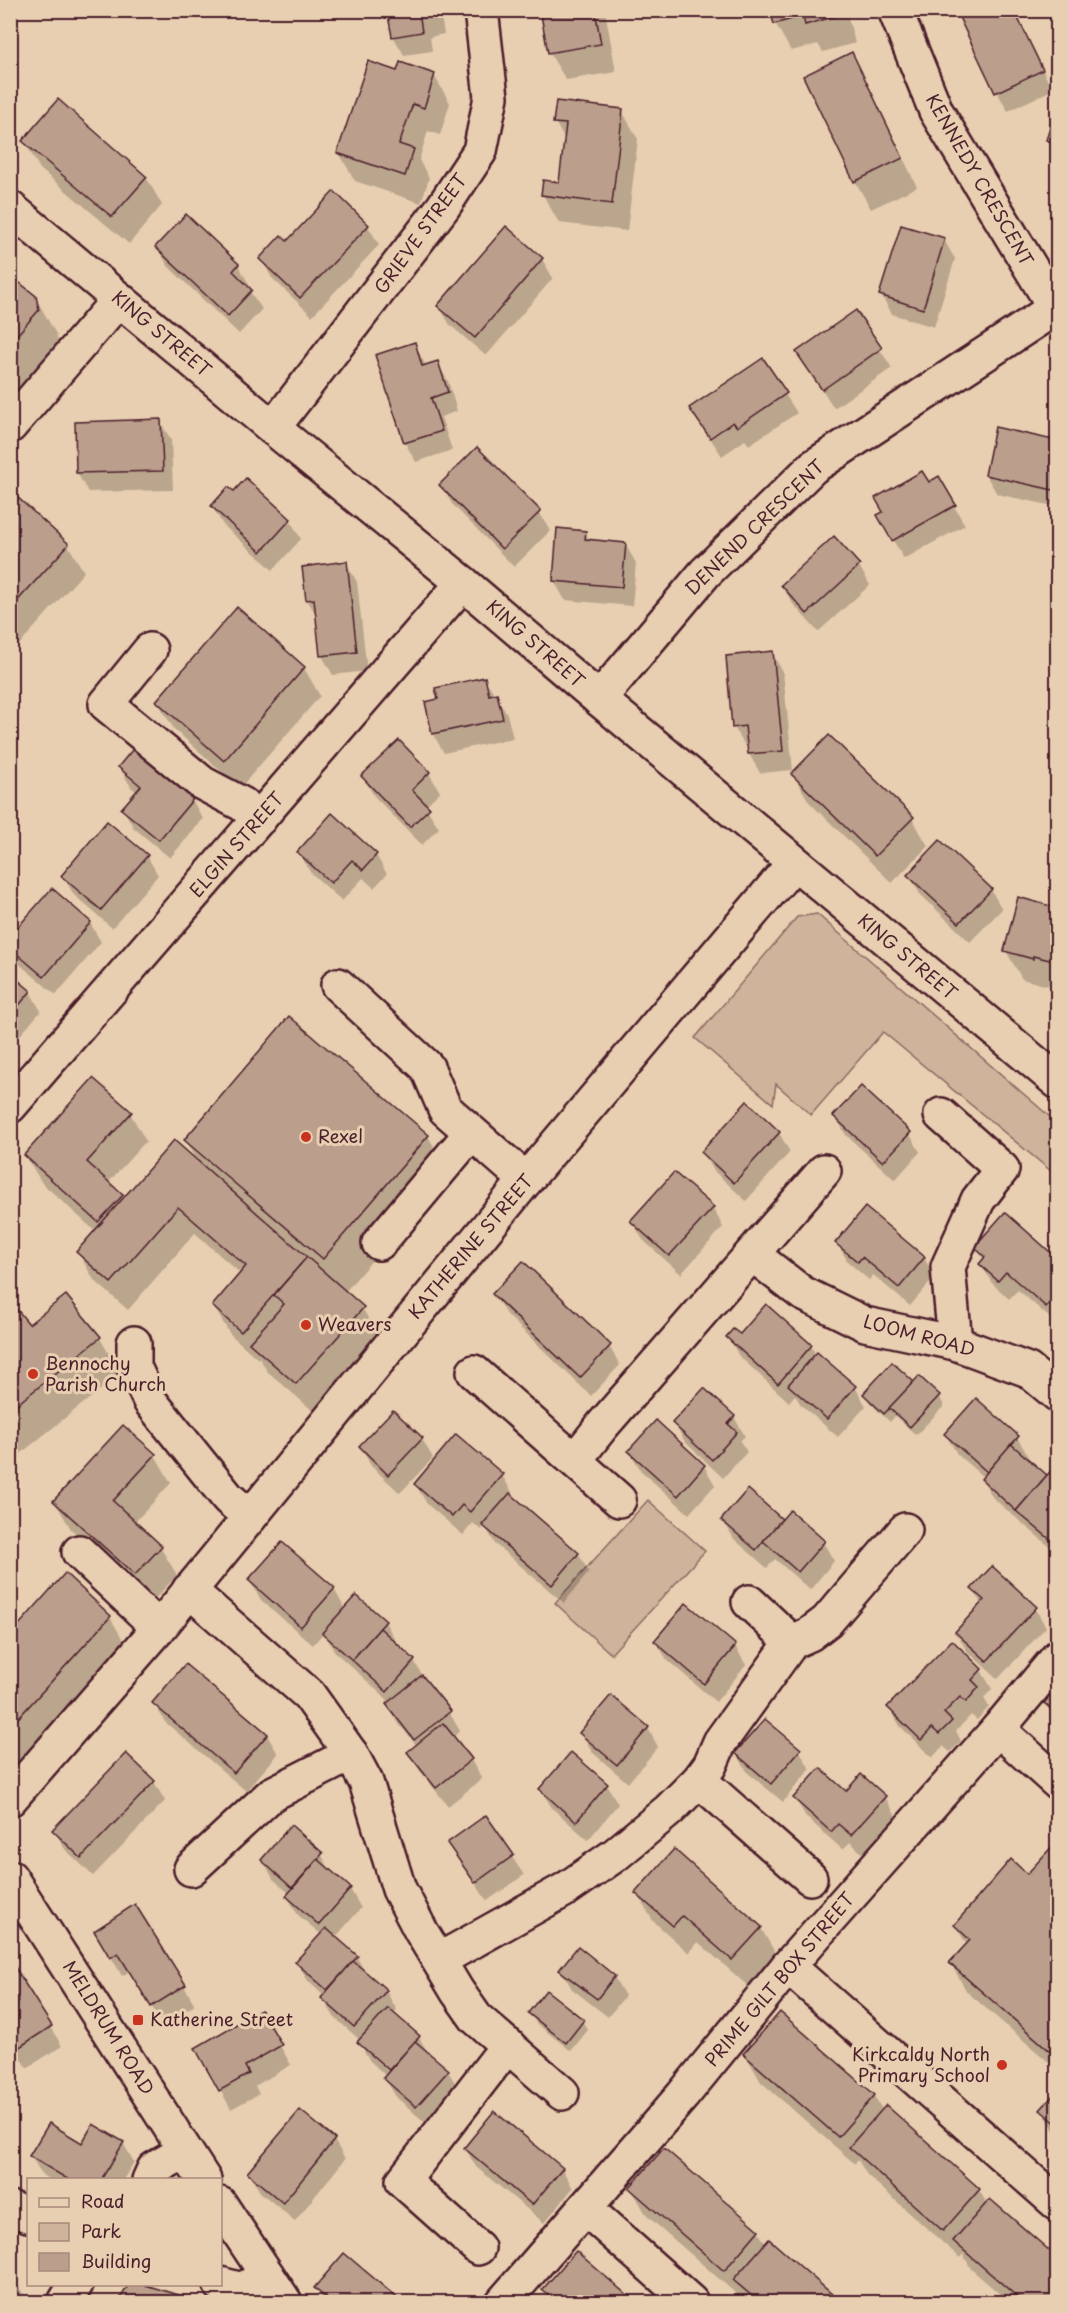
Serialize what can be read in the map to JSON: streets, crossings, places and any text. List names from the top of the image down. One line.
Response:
{"streets":{"street":["KENNEDY CRESCENT","GRIEVE STREET","KING STREET","DENEND CRESCENT","ELGIN STREET","KATHERINE STREET","LOOM ROAD","PRIME GILT BOX STREET","MELDRUM ROAD"]},"crossings":[["KENNEDY CRESCENT","DENEND CRESCENT"],["GRIEVE STREET","KING STREET"],["KING STREET","DENEND CRESCENT"],["KING STREET","ELGIN STREET"],["KING STREET","KATHERINE STREET"]],"places":{"other":["Rexel","Weavers","Bennochy Parish Church","Kirkcaldy North Primary School"],"transit":["Katherine Street"]},"legend":["Road","Park","Building"]}
